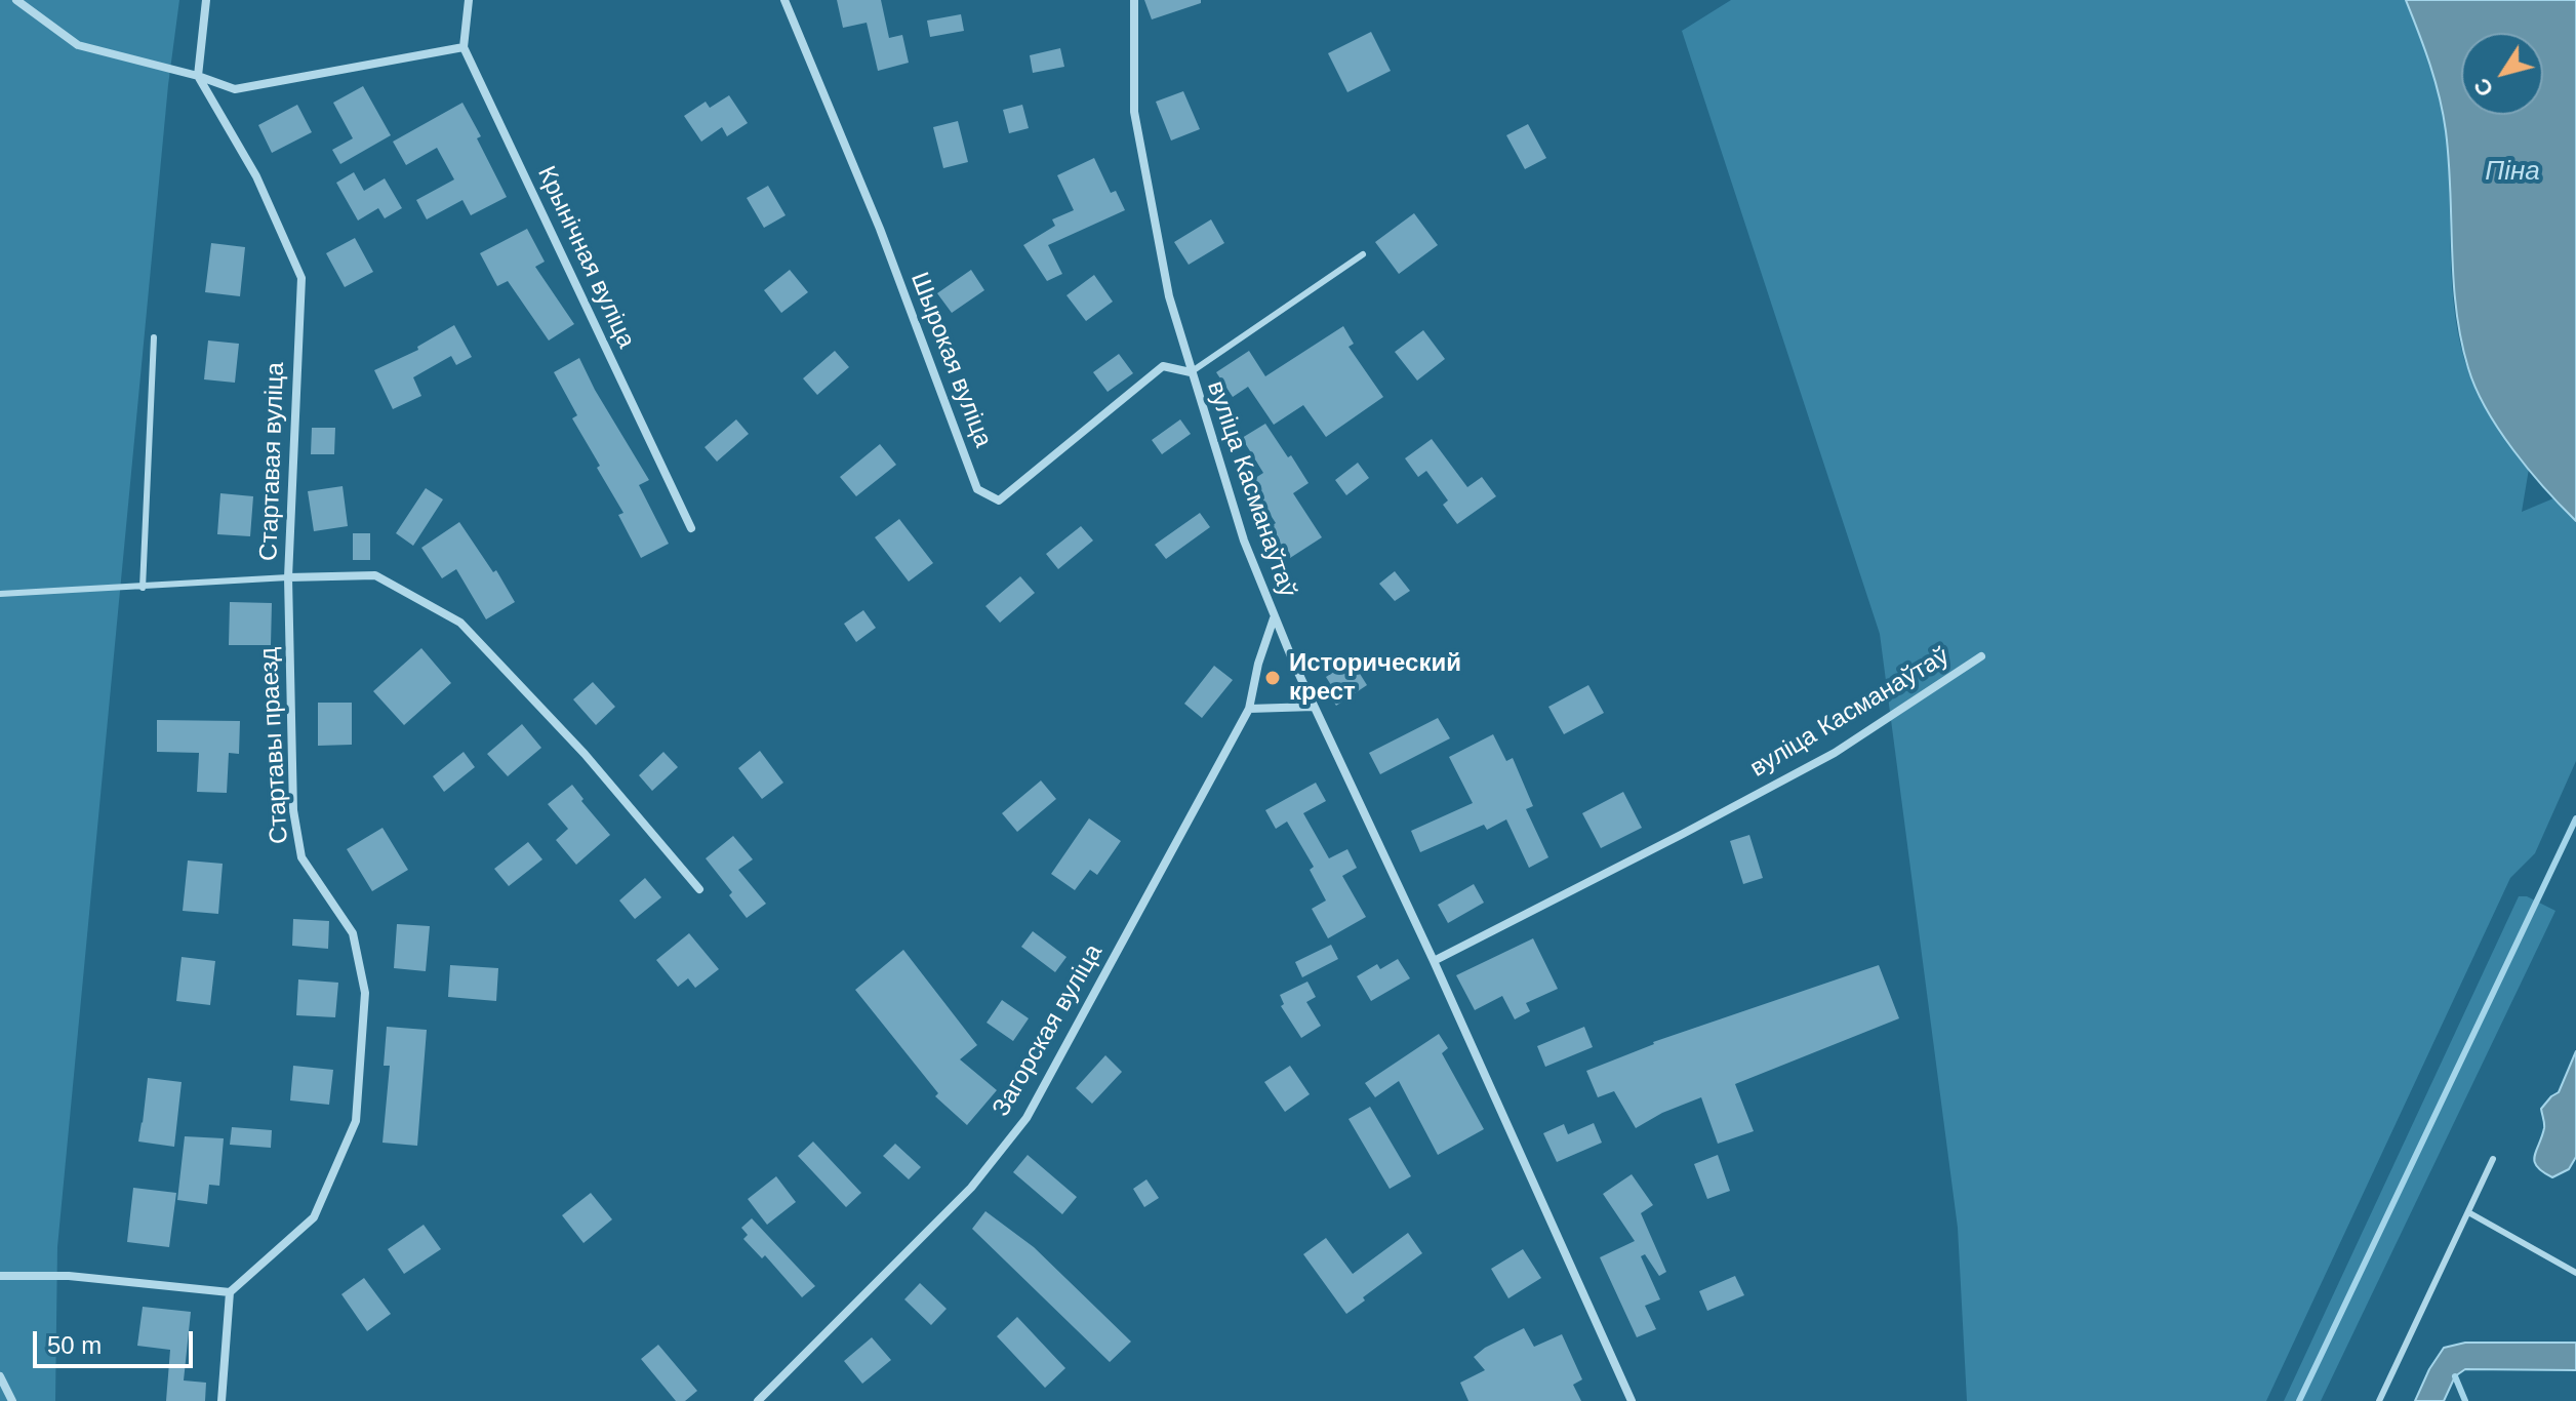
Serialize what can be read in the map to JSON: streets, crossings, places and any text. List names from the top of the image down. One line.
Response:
{"streets":{"street":["Крынічная вуліца","Шырокая вуліца","Стартавая вуліца","вуліца Касманаўтаў","Стартавы праезд","Загорская вуліца"]},"crossings":[["Шырокая вуліца","вуліца Касманаўтаў"],["Стартавая вуліца","Стартавы праезд"],["вуліца Касманаўтаў","Загорская вуліца"]],"water":["Піна"],"places":["Исторический крест"],"scale_bar":"50 m","north":"bottom left"}
